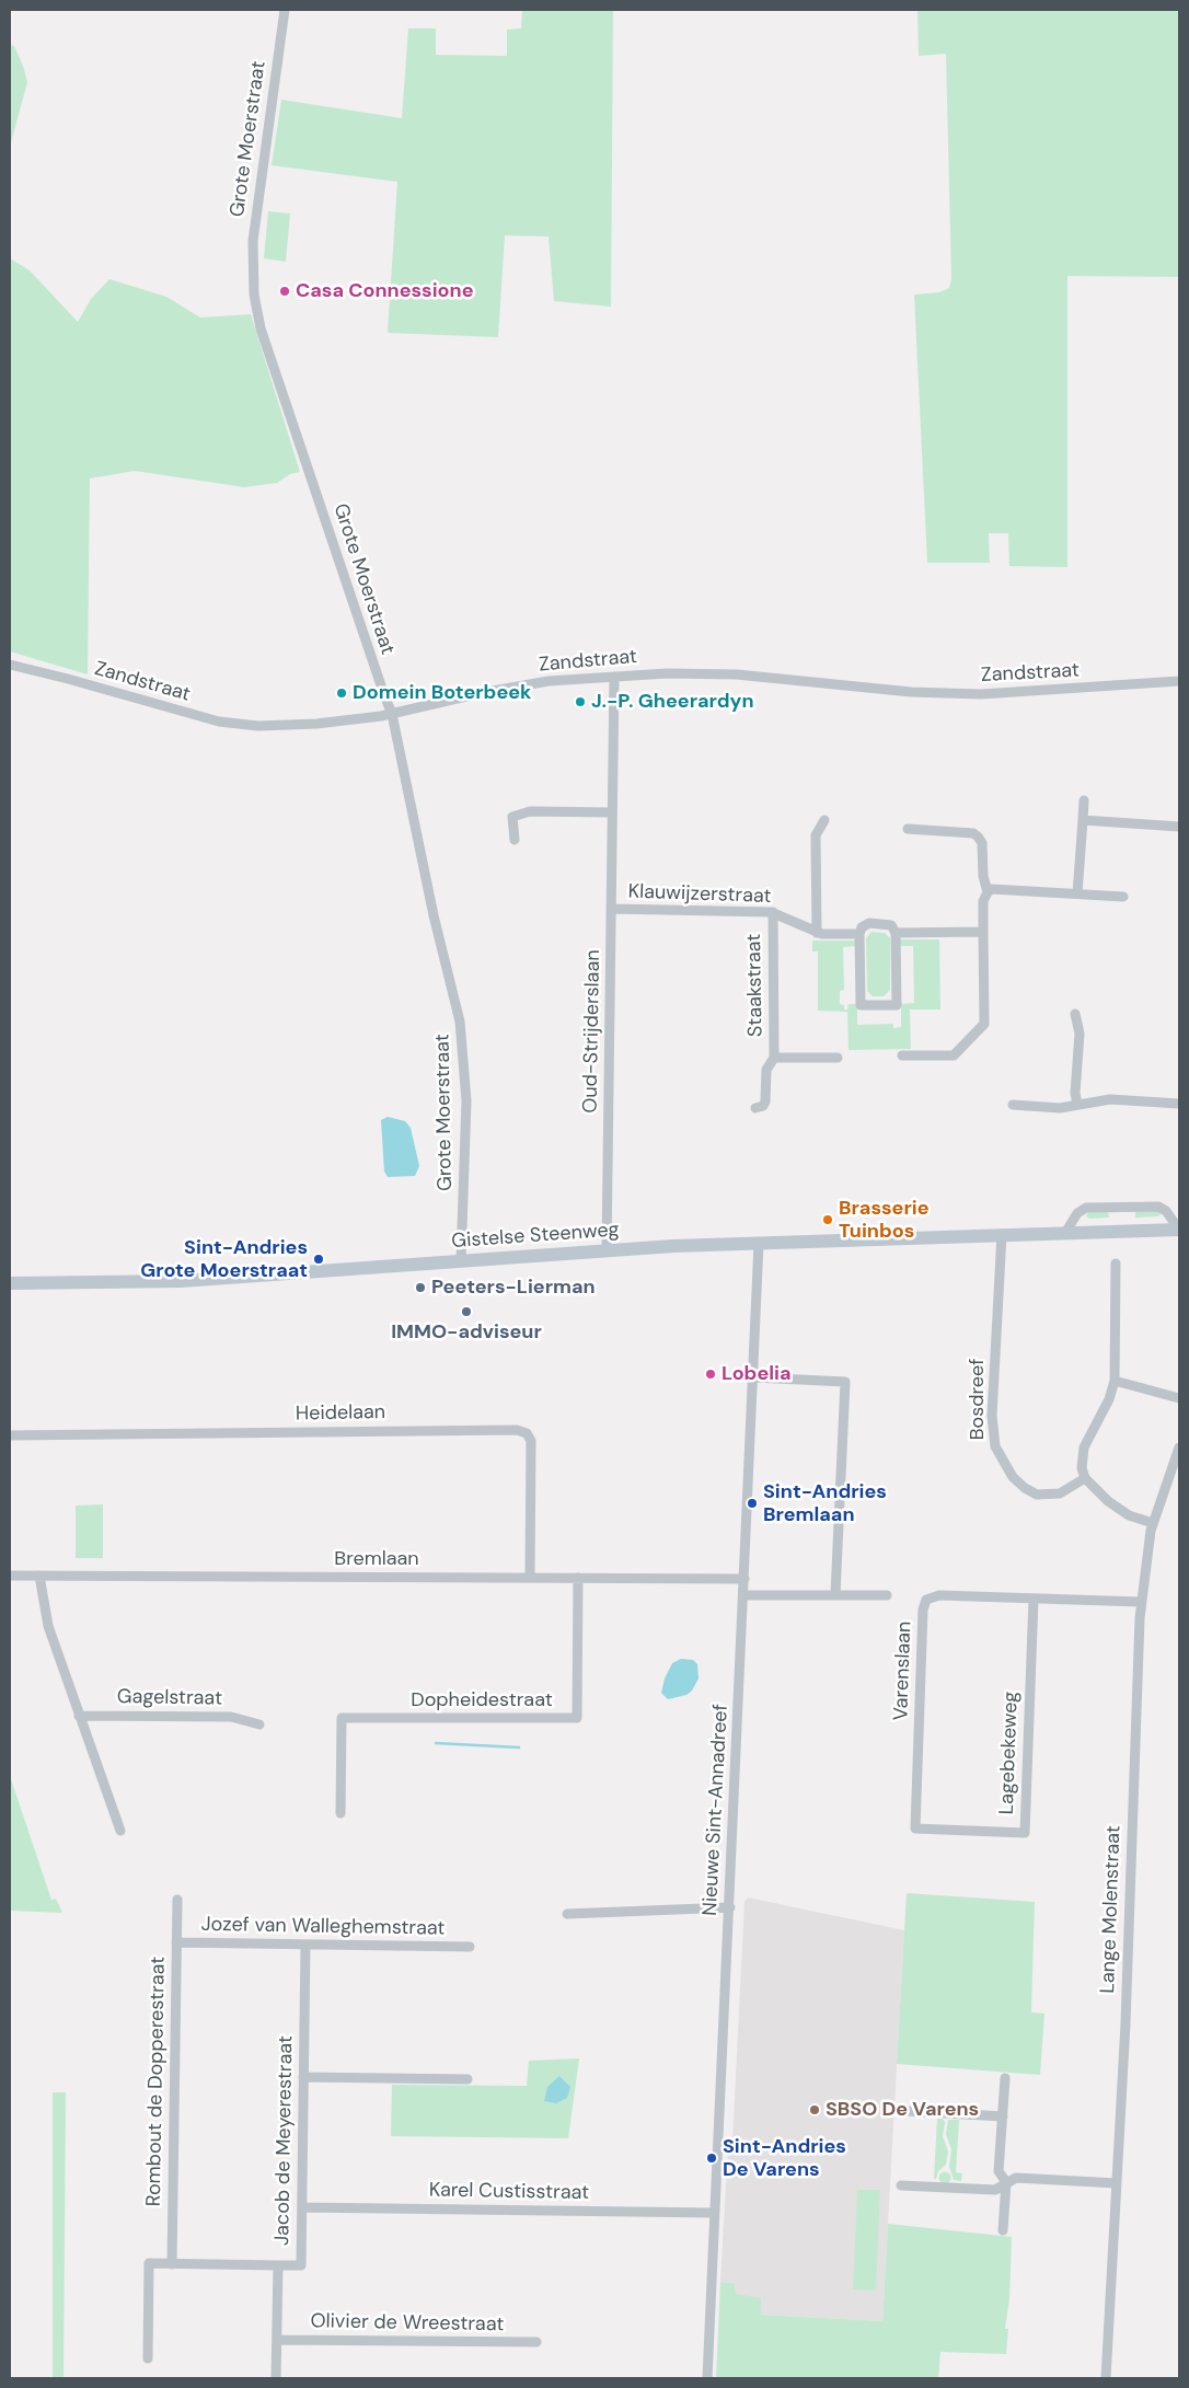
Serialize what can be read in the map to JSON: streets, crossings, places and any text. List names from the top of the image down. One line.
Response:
{"streets":{"main road":["Gistelse Steenweg"],"street":["Grote Moerstraat","Zandstraat","Klauwijzerstraat","Staakstraat","Oud-Strijderslaan","Bosdreef","Heidelaan","Bremlaan","Varenslaan","Gagelstraat","Dopheidestraat","Lagebekeweg","Nieuwe Sint-Annadreef","Lange Molenstraat","Jozef van Walleghemstraat","Rombout de Dopperestraat","Jacob de Meyerestraat","Karel Custisstraat","Olivier de Wreestraat"]},"crossings":[["Grote Moerstraat","Zandstraat"],["Grote Moerstraat","Gistelse Steenweg"],["Zandstraat","Oud-Strijderslaan"],["Klauwijzerstraat","Staakstraat"],["Klauwijzerstraat","Oud-Strijderslaan"],["Oud-Strijderslaan","Gistelse Steenweg"],["Gistelse Steenweg","Bosdreef"],["Gistelse Steenweg","Nieuwe Sint-Annadreef"],["Heidelaan","Bremlaan"],["Bremlaan","Dopheidestraat"],["Bremlaan","Nieuwe Sint-Annadreef"],["Varenslaan","Lagebekeweg"],["Varenslaan","Lange Molenstraat"],["Nieuwe Sint-Annadreef","Karel Custisstraat"],["Jozef van Walleghemstraat","Rombout de Dopperestraat"],["Jozef van Walleghemstraat","Jacob de Meyerestraat"],["Jacob de Meyerestraat","Karel Custisstraat"],["Jacob de Meyerestraat","Olivier de Wreestraat"]],"places":["Casa Connessione","Domein Boterbeek","J.-P. Gheerardyn","Brasserie Tuinbos","Sint-Andries Grote Moerstraat","Peeters-Lierman","IMMO-adviseur","Lobelia","Sint-Andries Bremlaan","SBSO De Varens","Sint-Andries De Varens"]}
